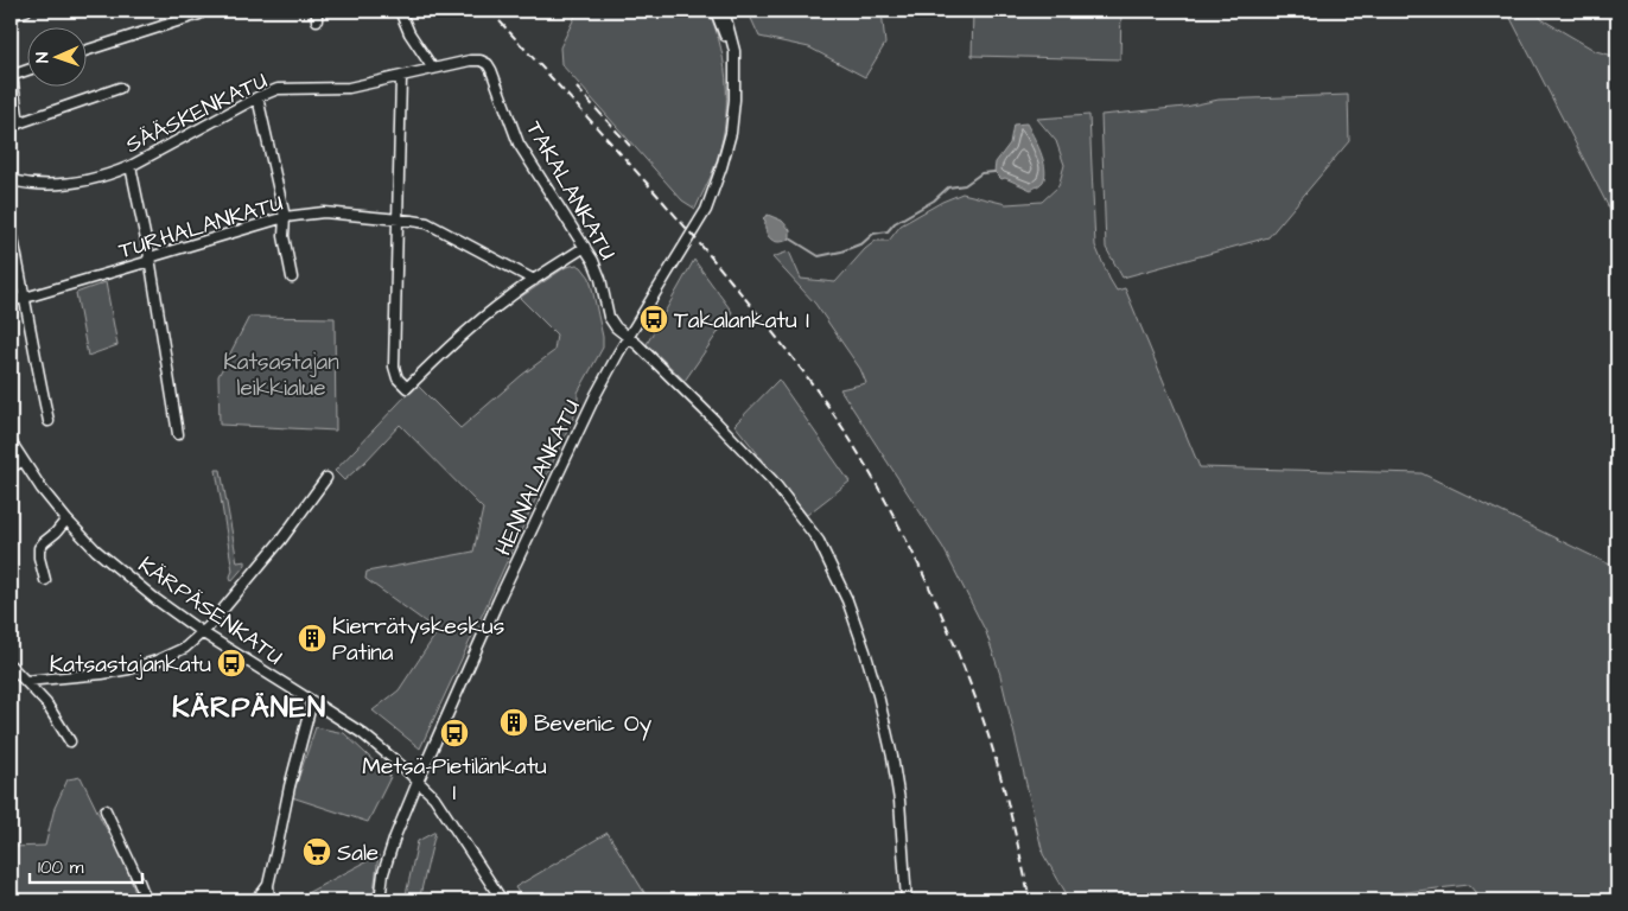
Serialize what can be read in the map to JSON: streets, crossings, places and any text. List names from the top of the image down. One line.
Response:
{"streets":{"street":["SÄÄSKENKATU","TAKALANKATU","TURHALANKATU","HENNALANKATU","KÄRPÄSENKATU"]},"crossings":[["SÄÄSKENKATU","TAKALANKATU"],["TAKALANKATU","HENNALANKATU"],["HENNALANKATU","KÄRPÄSENKATU"]],"districts":["KÄRPÄNEN"],"parks":["Katsastajan leikkialue"],"places":{"bus stop":["Takalankatu I","Katsastajankatu","Metsä-Pietilänkatu I"],"building":["Kierrätyskeskus Patina","Bevenic Oy"],"supermarket":["Sale"]},"scale_bar":"100 m","north":"left"}
